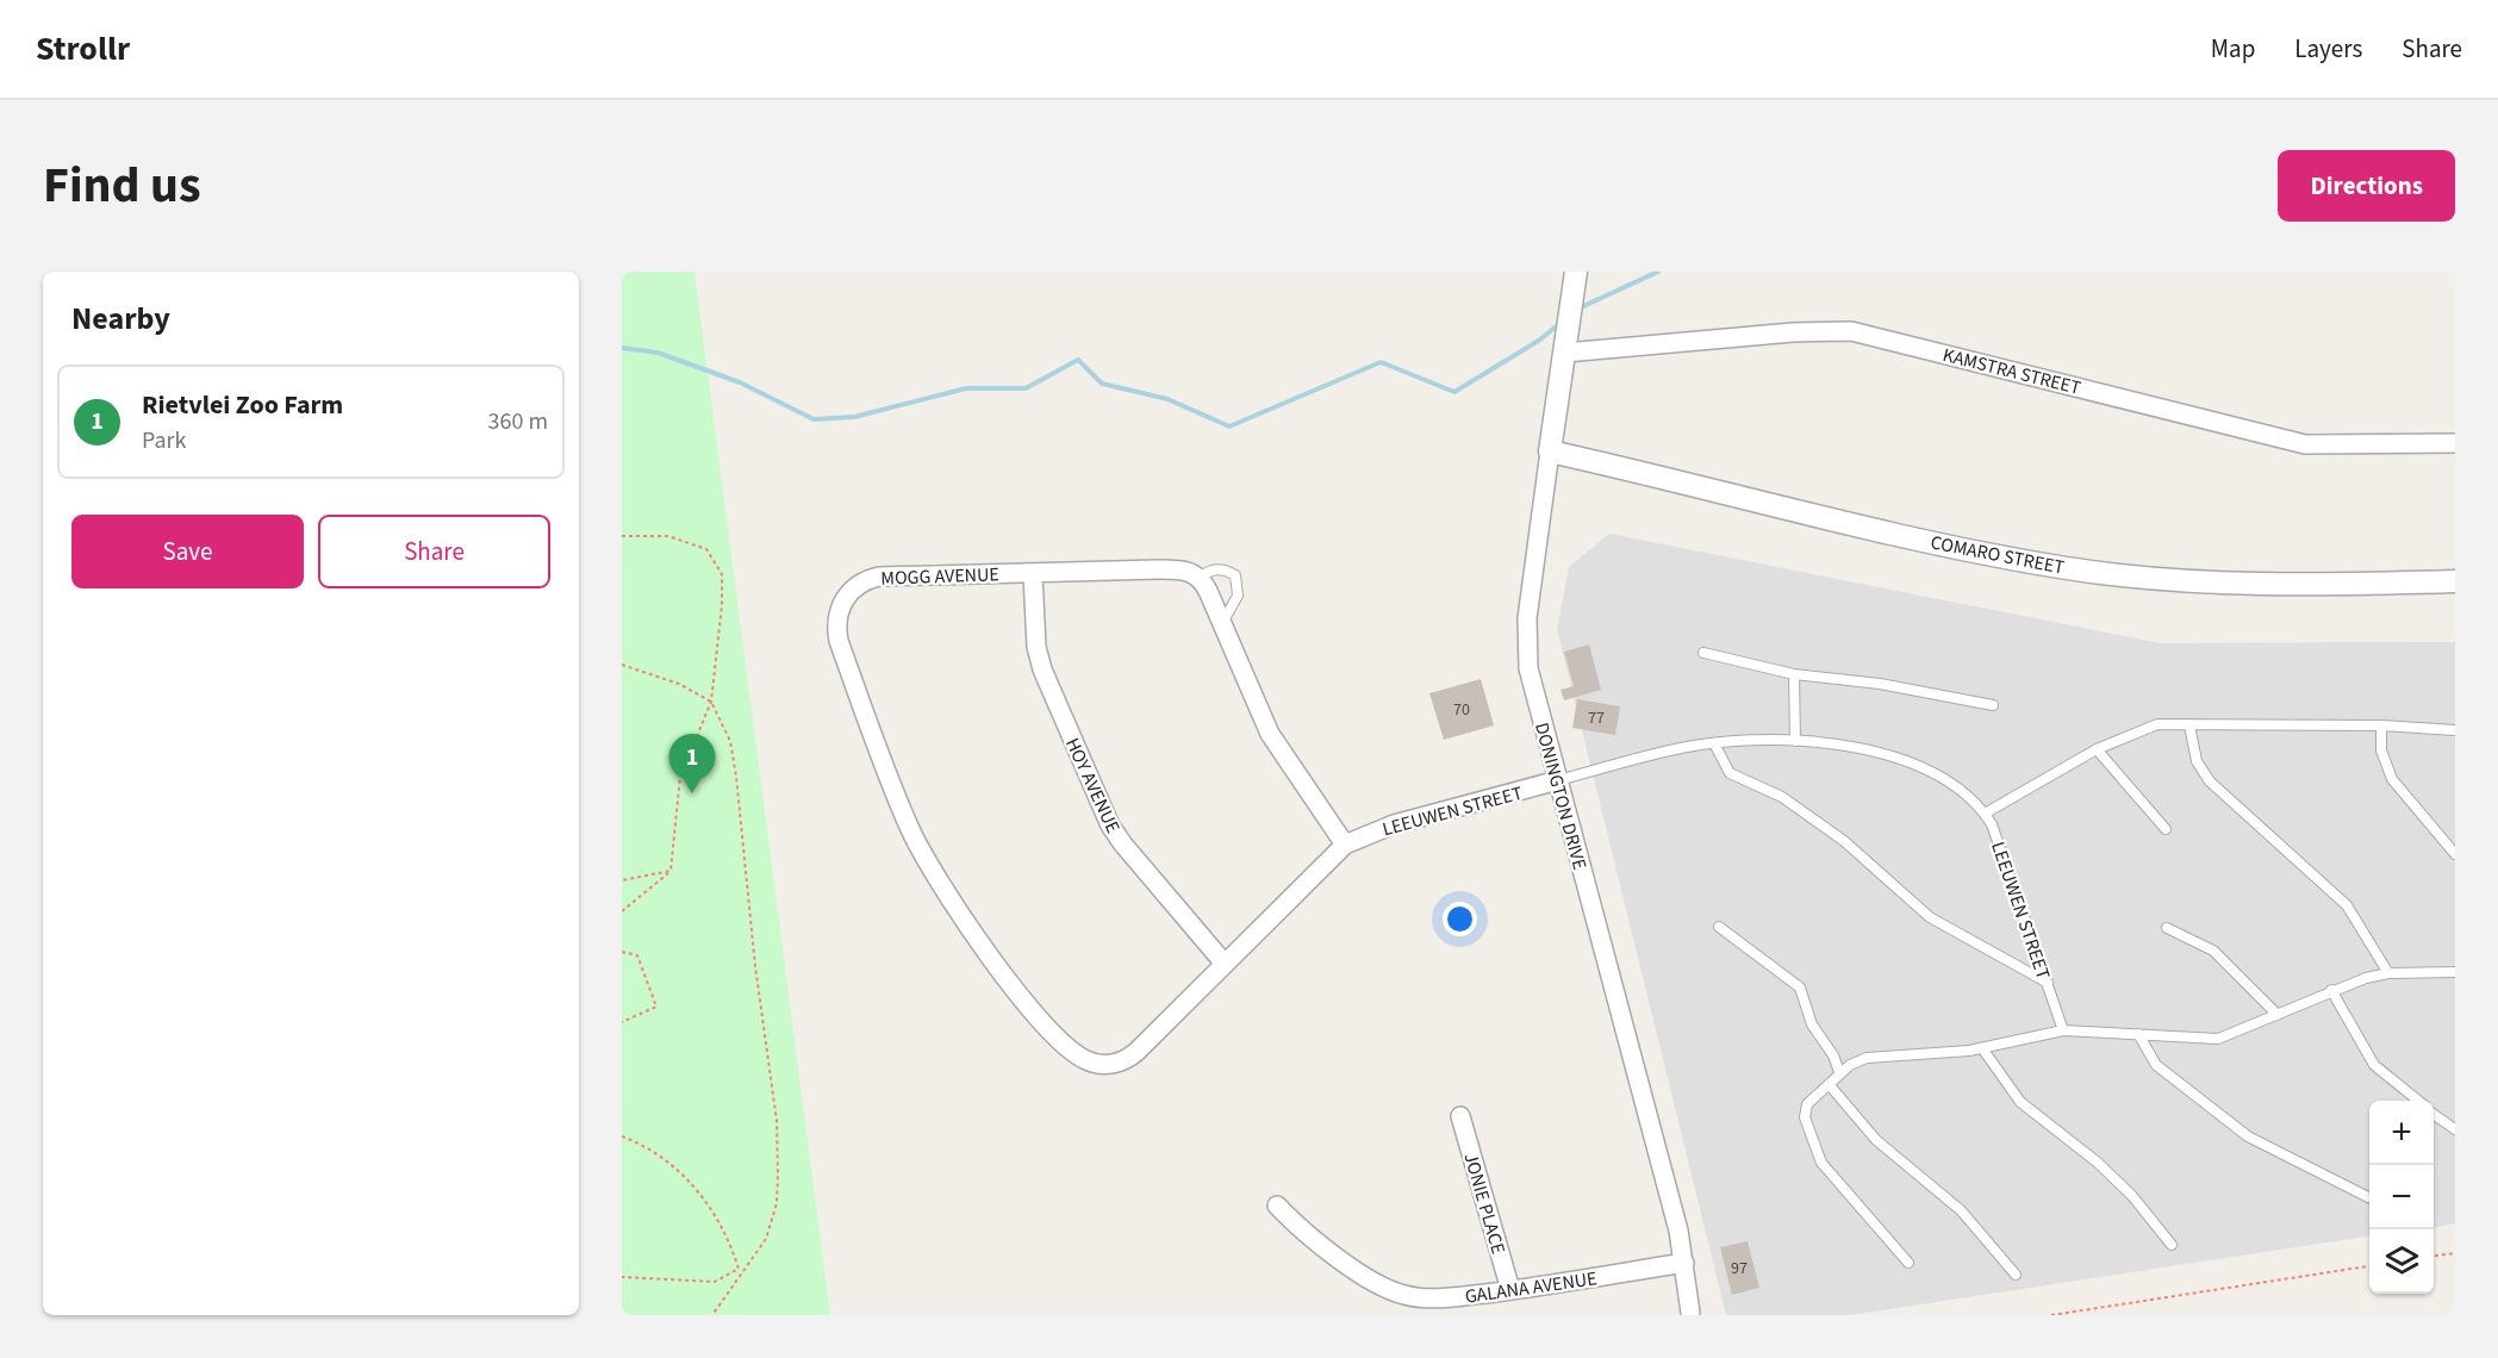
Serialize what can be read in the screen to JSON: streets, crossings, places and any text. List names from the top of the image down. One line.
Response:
{"streets":{"street":["KAMSTRA STREET","COMARO STREET","MOGG AVENUE","HOY AVENUE","DONINGTON DRIVE","LEEUWEN STREET","JONIE PLACE","GALANA AVENUE"]},"crossings":[["KAMSTRA STREET","DONINGTON DRIVE"],["COMARO STREET","DONINGTON DRIVE"],["MOGG AVENUE","HOY AVENUE"],["MOGG AVENUE","LEEUWEN STREET"],["HOY AVENUE","LEEUWEN STREET"],["DONINGTON DRIVE","LEEUWEN STREET"],["DONINGTON DRIVE","GALANA AVENUE"],["JONIE PLACE","GALANA AVENUE"]],"house_numbers":["70","77","97"],"page":{"header":"Strollr","nav":["Map","Layers","Share"],"title":"Find us","buttons":["Directions",["Save","Share"]],"heading":"Nearby","list":[{"mark":"1","name":"Rietvlei Zoo Farm","note":"Park","value":"360 m"}],"pins":"1","map_buttons":["+","−"]}}
